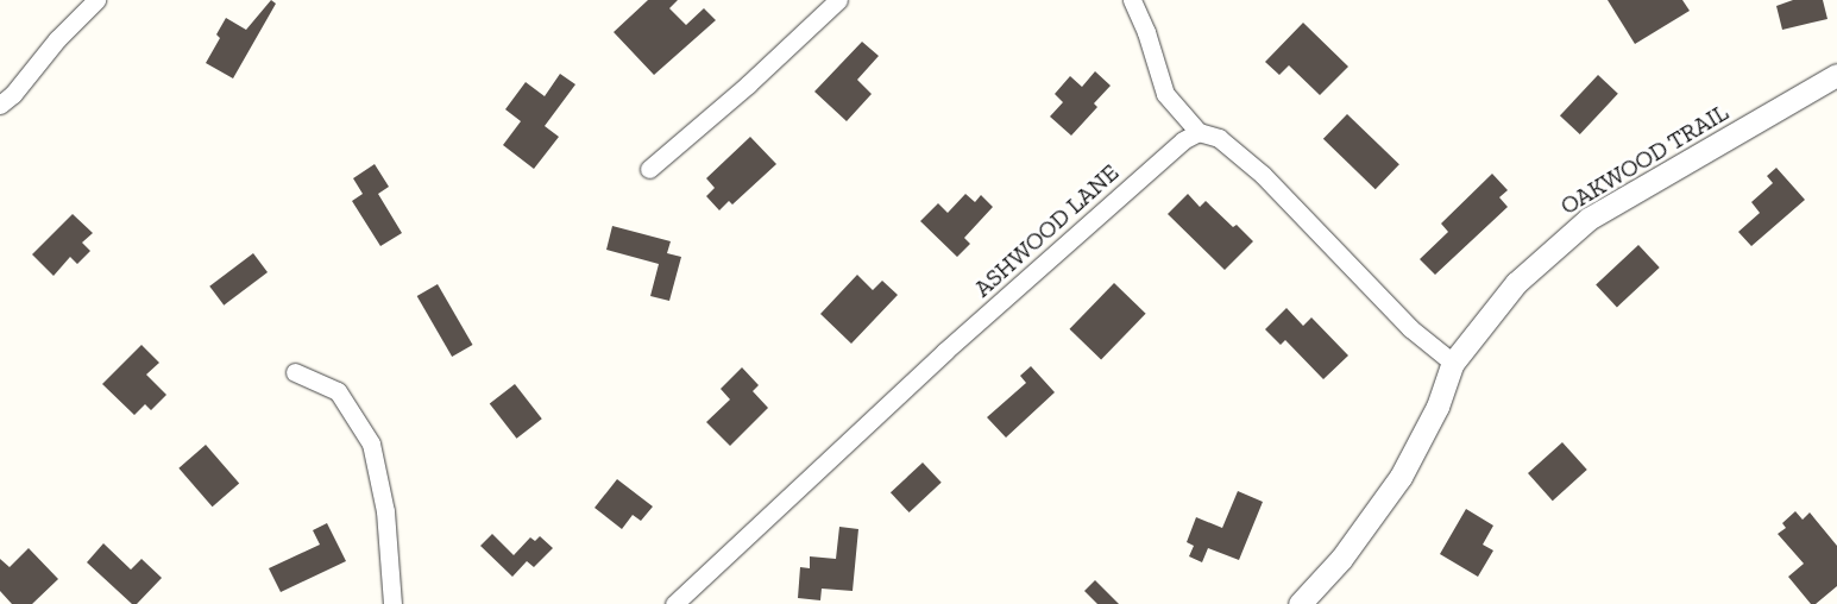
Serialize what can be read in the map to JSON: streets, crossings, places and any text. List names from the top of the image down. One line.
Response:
{"streets":{"street":["OAKWOOD TRAIL","ASHWOOD LANE"]}}
